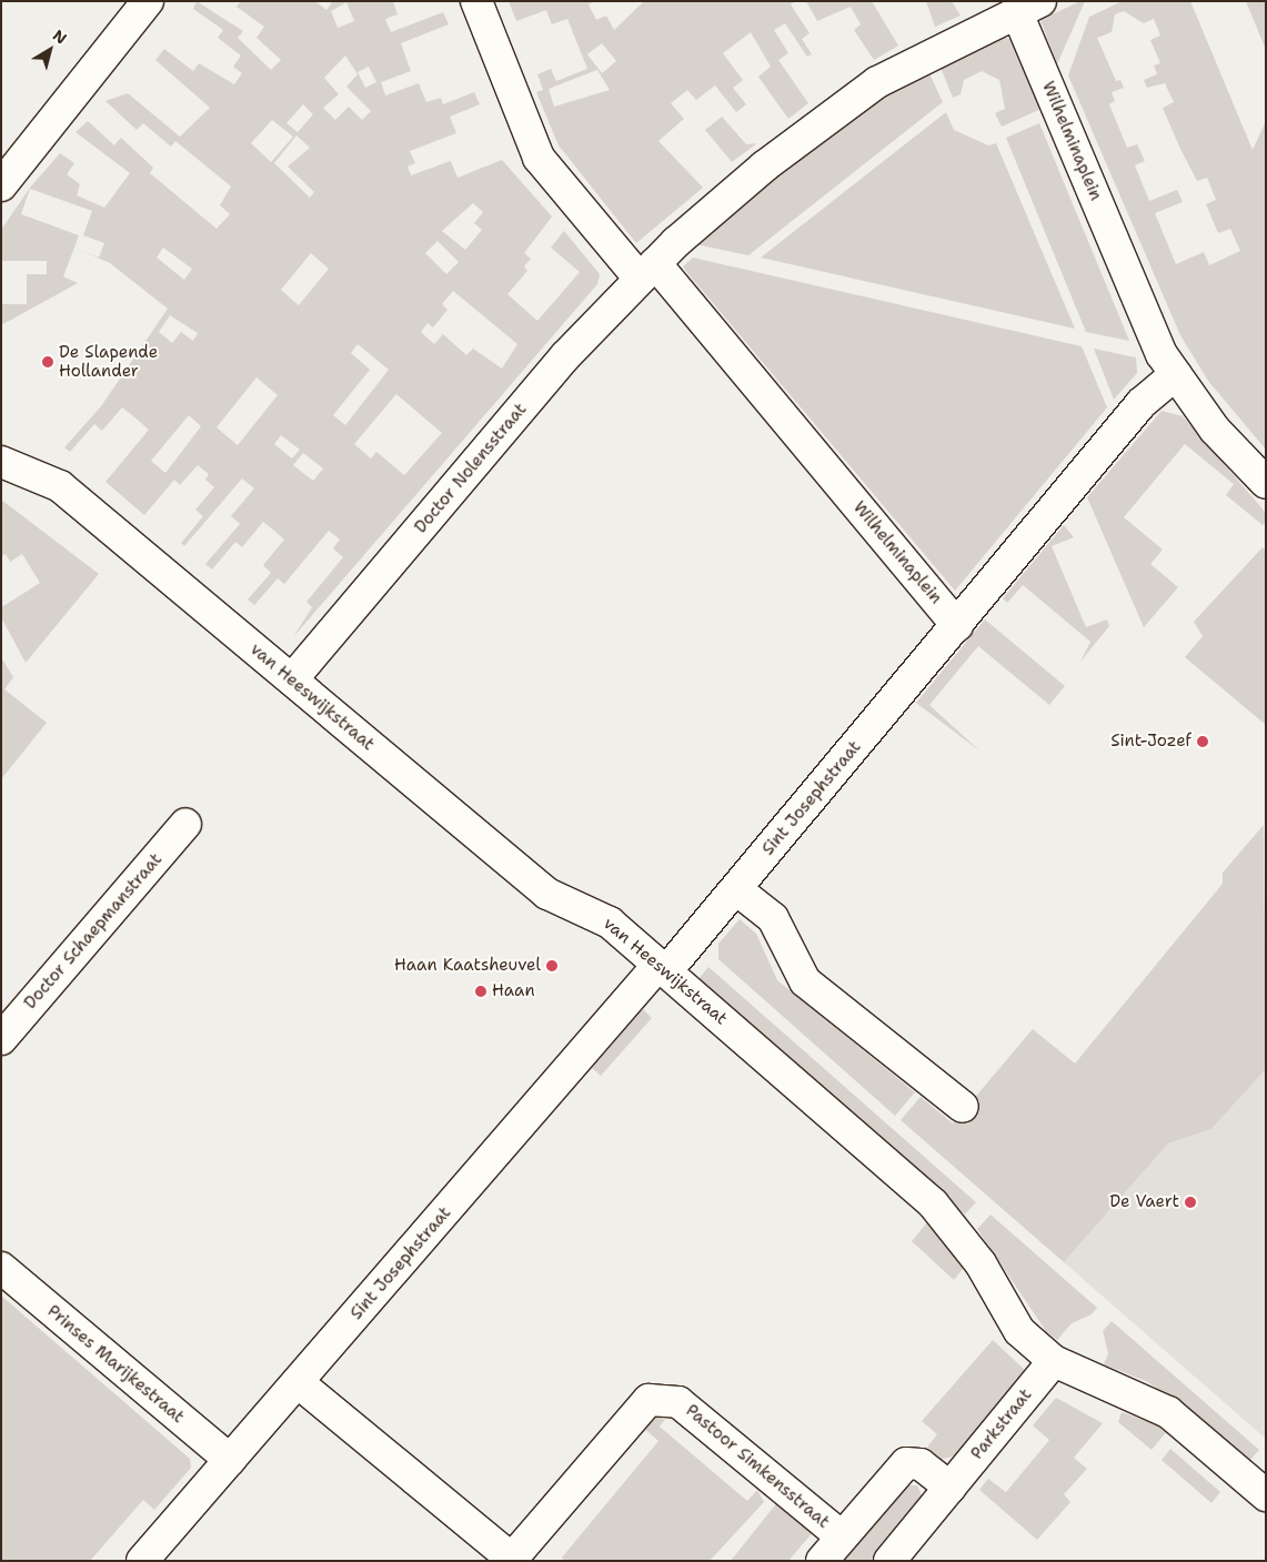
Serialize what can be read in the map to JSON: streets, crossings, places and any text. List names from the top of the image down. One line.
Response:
{"streets":{"street":["Wilhelminaplein","Doctor Nolensstraat","van Heeswijkstraat","Sint Josephstraat","Doctor Schaepmanstraat","Prinses Marijkestraat","Parkstraat","Pastoor Simkensstraat"]},"crossings":[["Wilhelminaplein","Doctor Nolensstraat"],["Wilhelminaplein","Sint Josephstraat"],["Doctor Nolensstraat","van Heeswijkstraat"],["van Heeswijkstraat","Sint Josephstraat"],["van Heeswijkstraat","Parkstraat"],["Sint Josephstraat","Prinses Marijkestraat"],["Sint Josephstraat","Pastoor Simkensstraat"]],"places":["De Slapende Hollander","Sint-Jozef","Haan Kaatsheuvel","Haan","De Vaert"],"north":"top right"}
